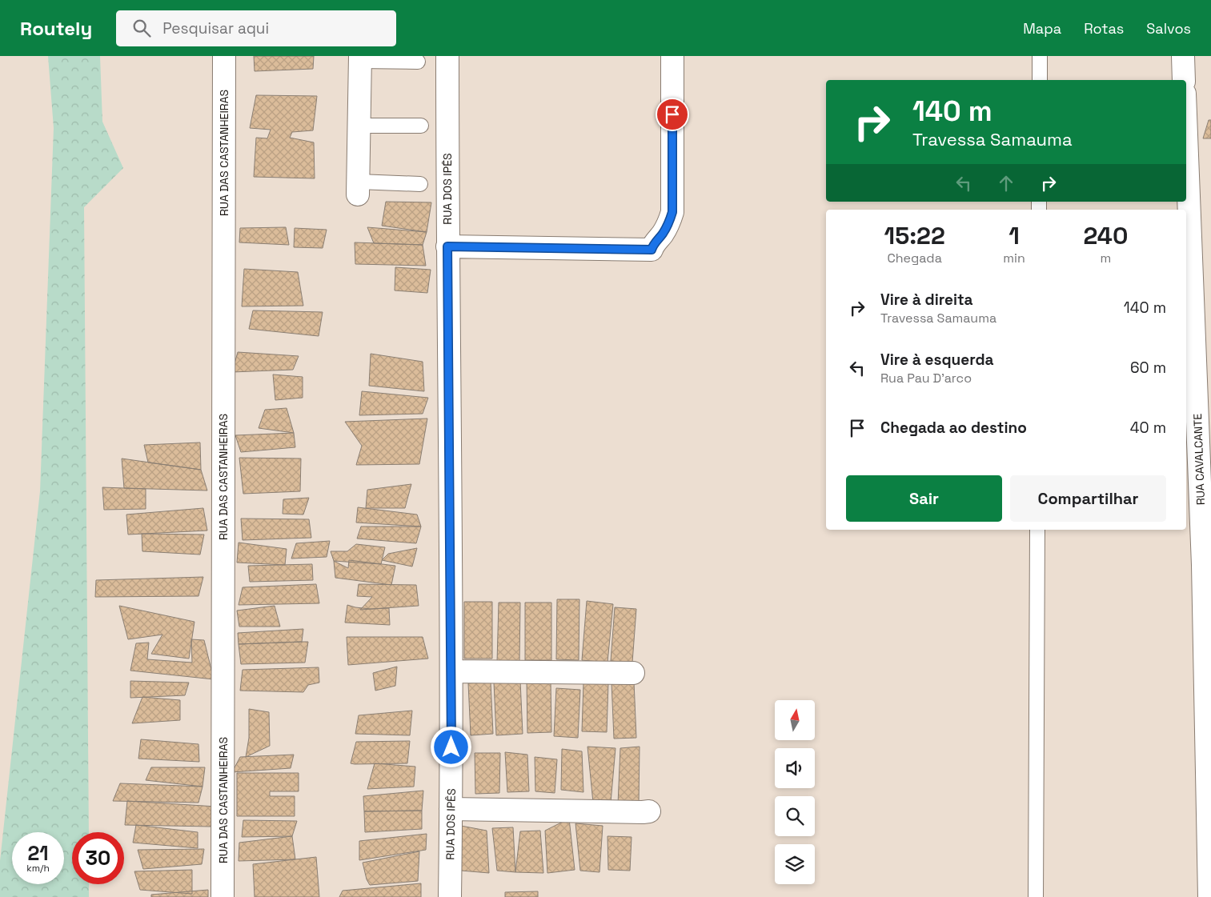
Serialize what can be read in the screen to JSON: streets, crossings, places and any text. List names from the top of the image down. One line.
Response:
{"streets":{"street":["RUA DAS CASTANHEIRAS","RUA DOS IPÊS","RUA CAVALCANTE"]},"north":"top","page":{"header":"Routely","search":"Pesquisar aqui","nav":["Mapa","Rotas","Salvos"],"turn":["140 m","Travessa Samauma"],"eta":["15:22","Chegada","1","min","240","m"],"list":[{"name":"Vire à direita","note":"Travessa Samauma","value":"140 m"},{"name":"Vire à esquerda","note":"Rua Pau D'arco","value":"60 m"},{"name":"Chegada ao destino","value":"40 m"}],"buttons":["Sair","Compartilhar"],"speed":"21 km/h","limit":"30"}}
